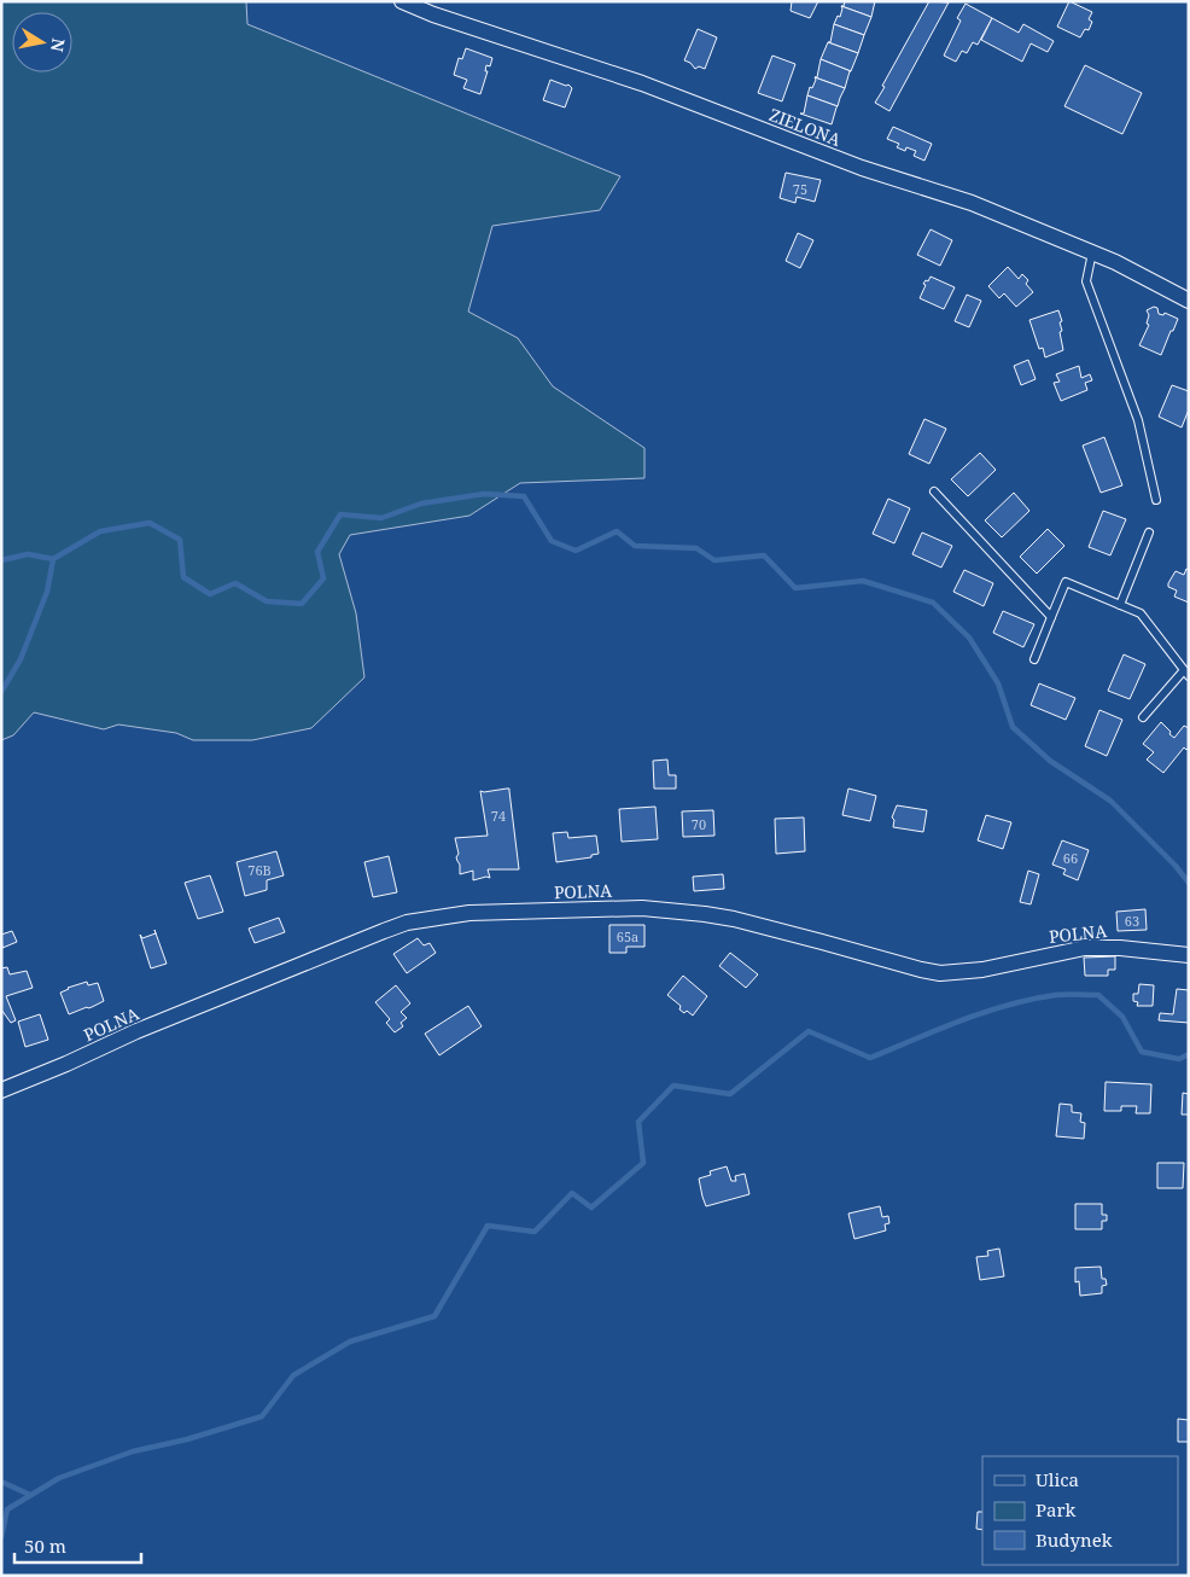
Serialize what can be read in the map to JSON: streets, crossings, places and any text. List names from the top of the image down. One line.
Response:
{"streets":{"street":["ZIELONA","POLNA"]},"house_numbers":["75","74","70","66","76B","63","65a"],"legend":["Ulica","Park","Budynek"],"scale_bar":"50 m","north":"right"}
